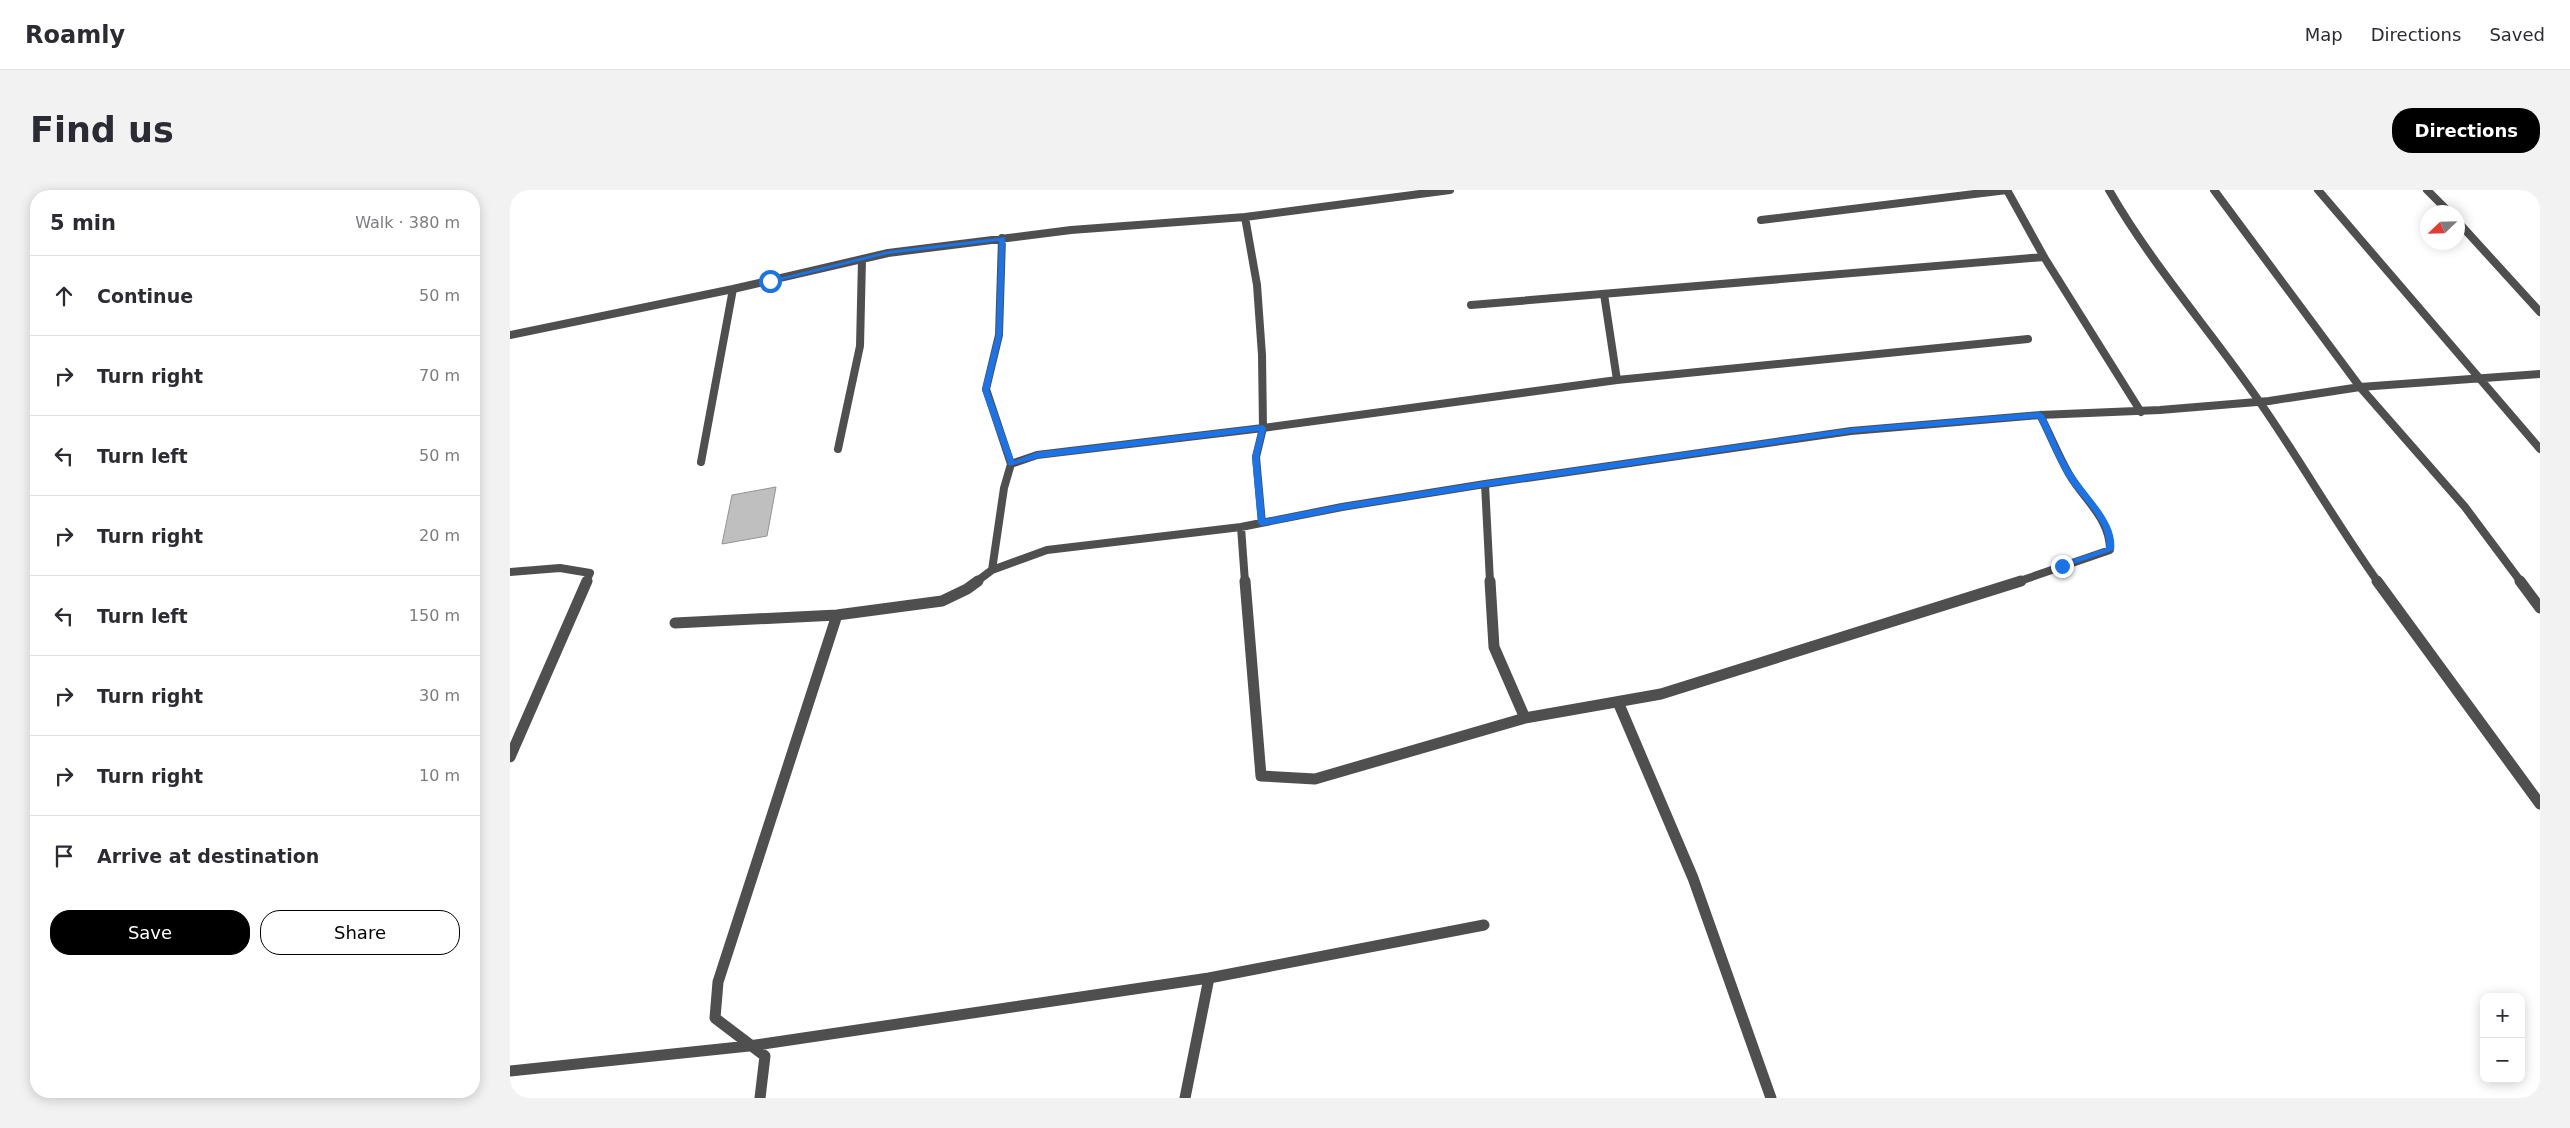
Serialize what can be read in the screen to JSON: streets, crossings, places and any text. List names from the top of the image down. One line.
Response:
{"north":"bottom left","page":{"header":"Roamly","nav":["Map","Directions","Saved"],"buttons":["Directions",["Save","Share"]],"title":"Find us","heading":["5 min","Walk · 380 m"],"list":[["Continue","50 m"],["Turn right","70 m"],["Turn left","50 m"],["Turn right","20 m"],["Turn left","150 m"],["Turn right","30 m"],["Turn right","10 m"],"Arrive at destination"],"map_buttons":["+","−"]}}
